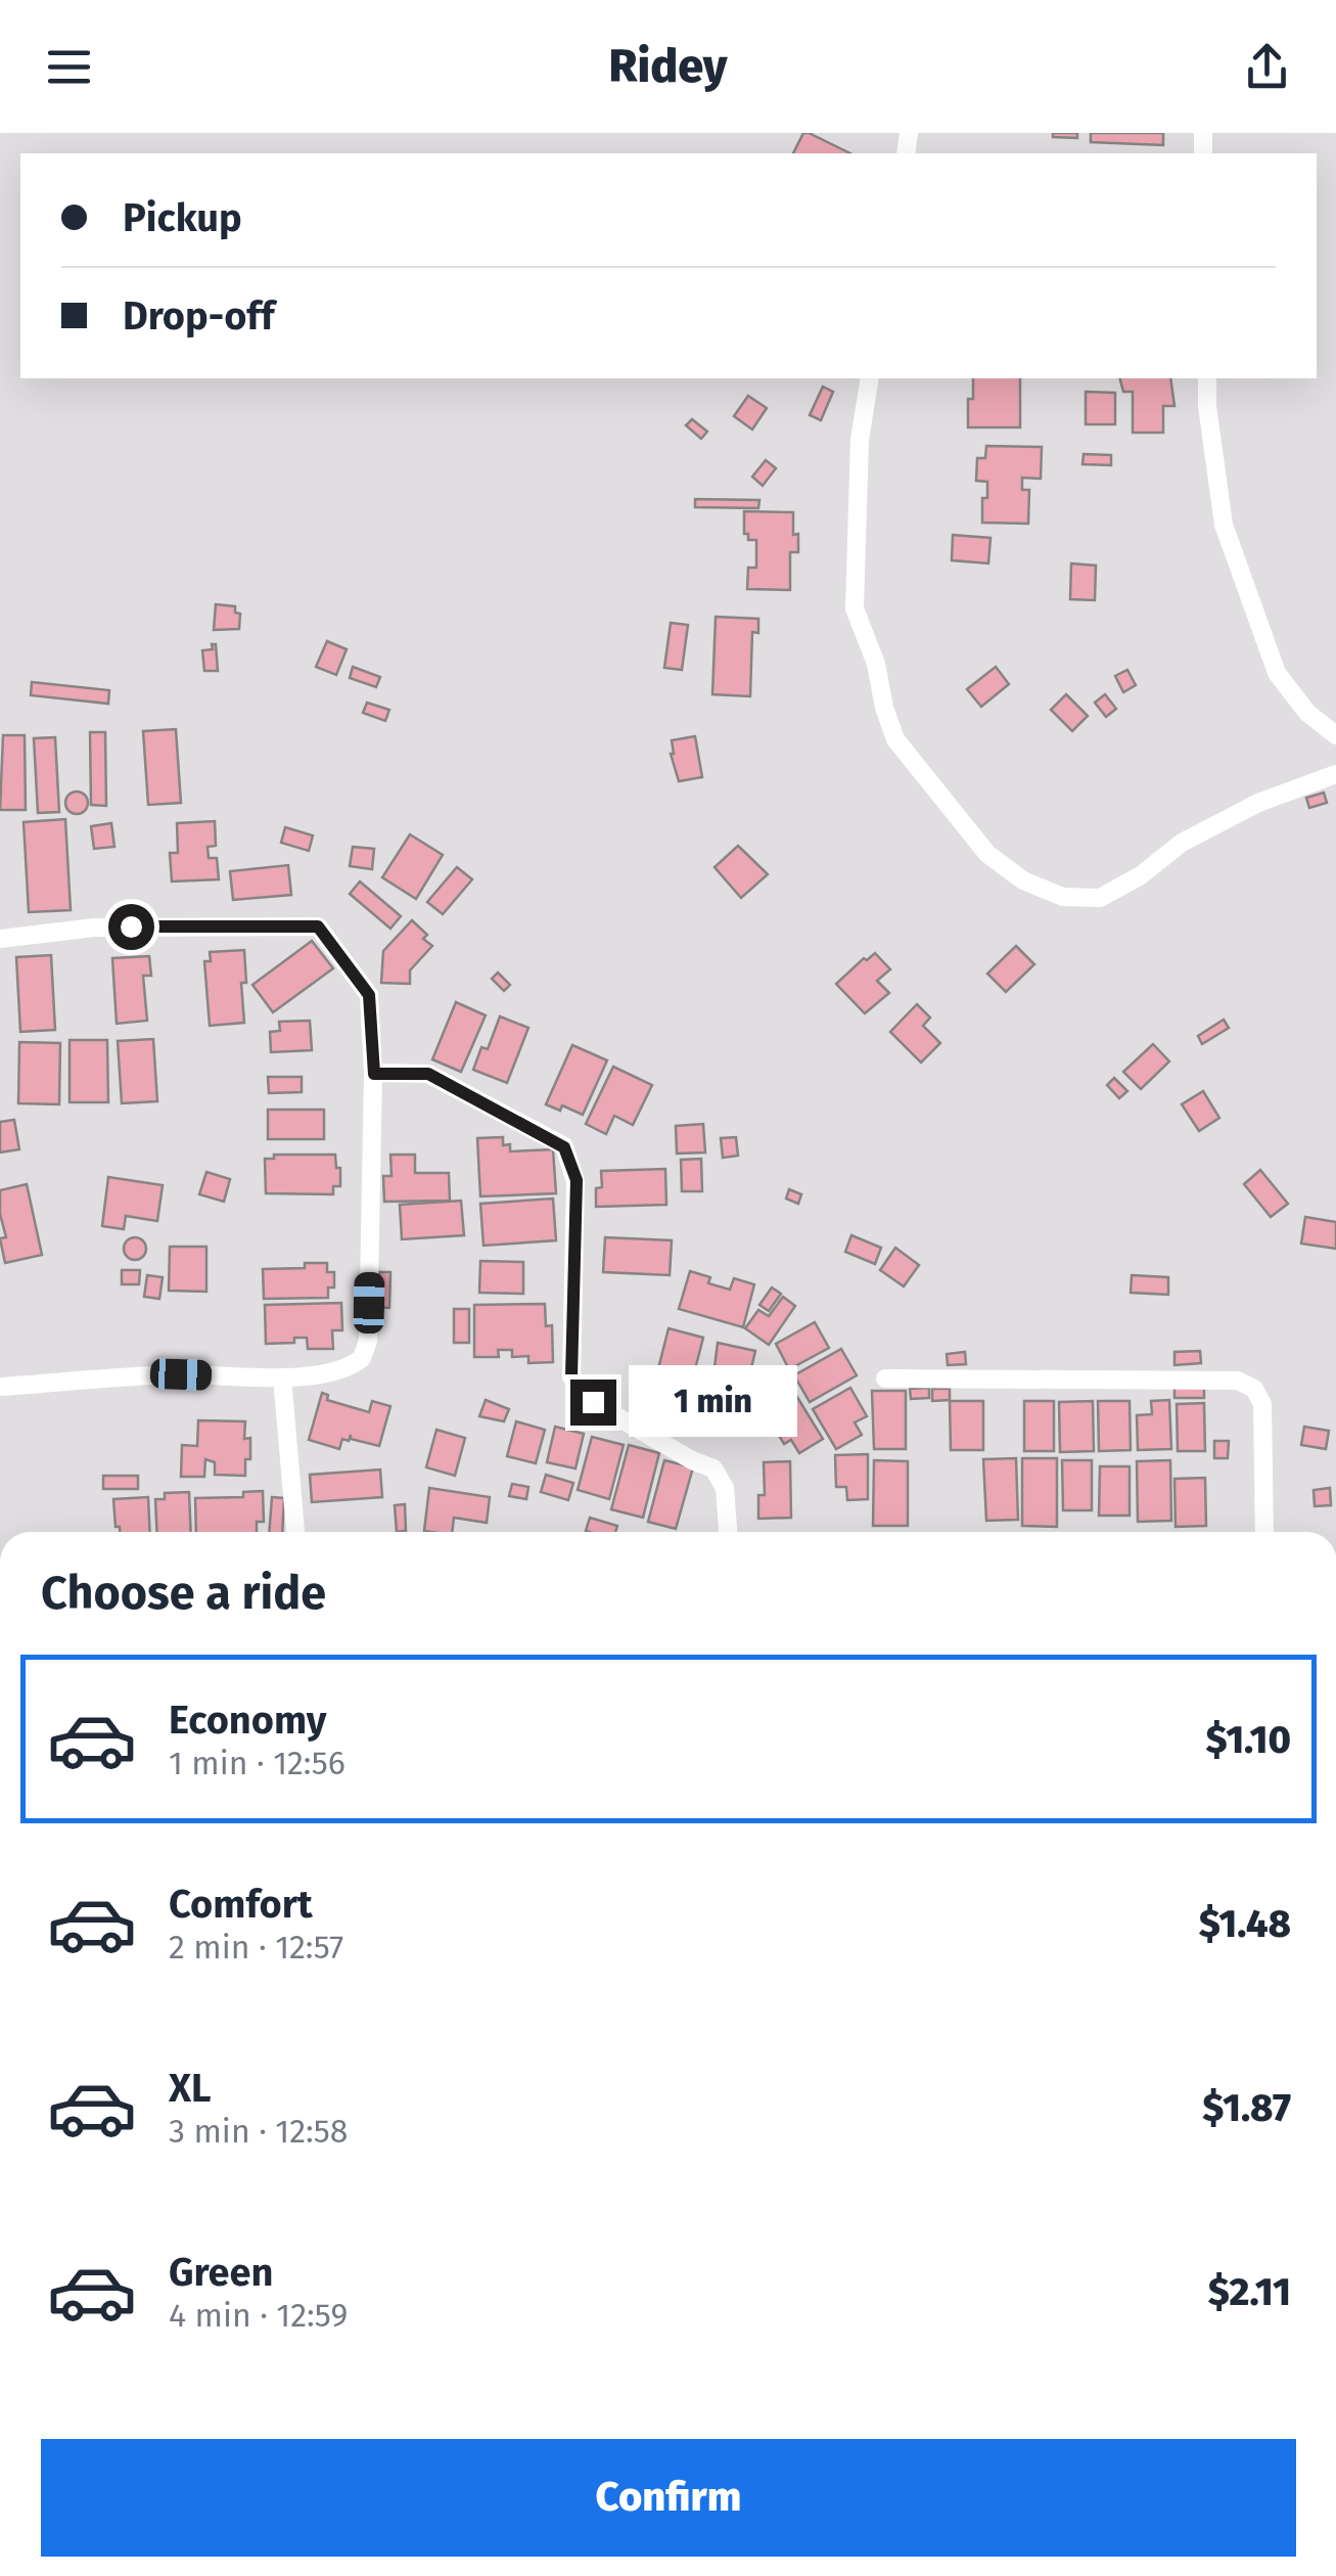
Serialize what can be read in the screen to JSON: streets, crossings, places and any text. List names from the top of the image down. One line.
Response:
{"page":{"header":"Ridey","banner":["Pickup","Drop-off"],"bubble":"1 min","heading":"Choose a ride","list":[{"name":"Economy","note":"1 min · 12:56","value":"$1.10"},{"name":"Comfort","note":"2 min · 12:57","value":"$1.48"},{"name":"XL","note":"3 min · 12:58","value":"$1.87"},{"name":"Green","note":"4 min · 12:59","value":"$2.11"}],"buttons":"Confirm"}}
